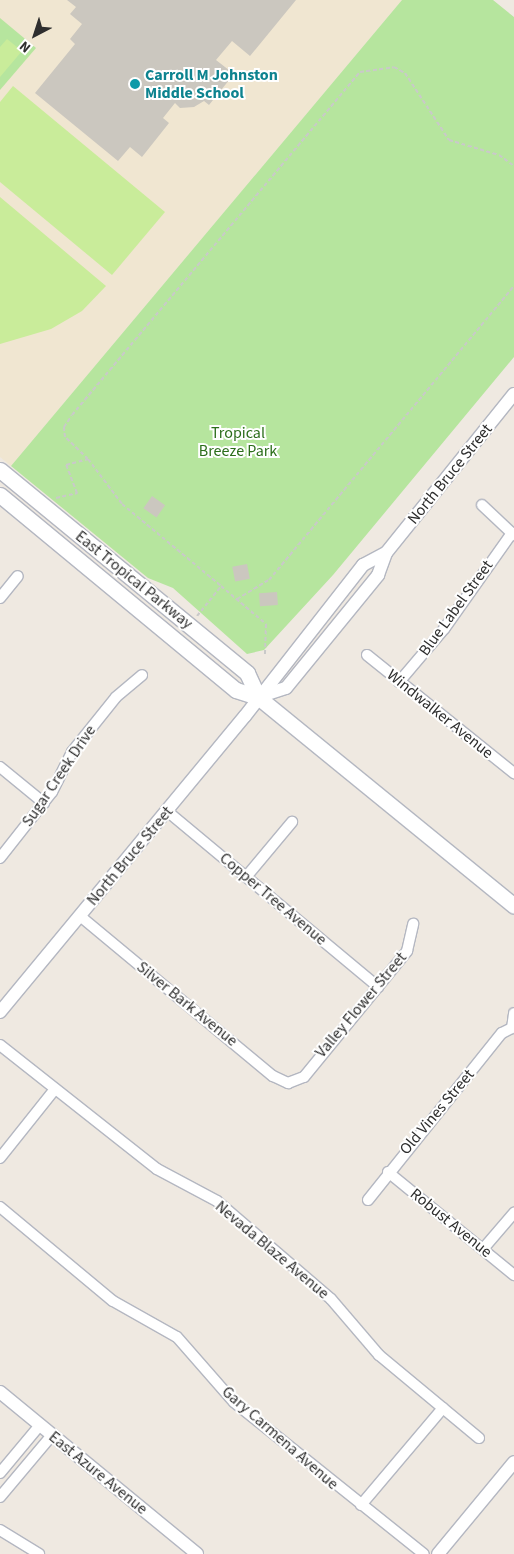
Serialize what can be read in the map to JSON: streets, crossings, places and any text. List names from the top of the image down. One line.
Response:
{"streets":{"main road":["East Tropical Parkway"],"street":["North Bruce Street","Blue Label Street","Windwalker Avenue","Sugar Creek Drive","Copper Tree Avenue","Silver Bark Avenue","Valley Flower Street","Old Vines Street","Robust Avenue","Nevada Blaze Avenue","Gary Carmena Avenue","East Azure Avenue"]},"crossings":[["North Bruce Street","East Tropical Parkway"],["North Bruce Street","Copper Tree Avenue"],["North Bruce Street","Silver Bark Avenue"],["Blue Label Street","Windwalker Avenue"],["Copper Tree Avenue","Valley Flower Street"],["Silver Bark Avenue","Valley Flower Street"],["Old Vines Street","Robust Avenue"]],"parks":["Tropical Breeze Park"],"places":["Carroll M Johnston Middle School"],"north":"bottom left"}
